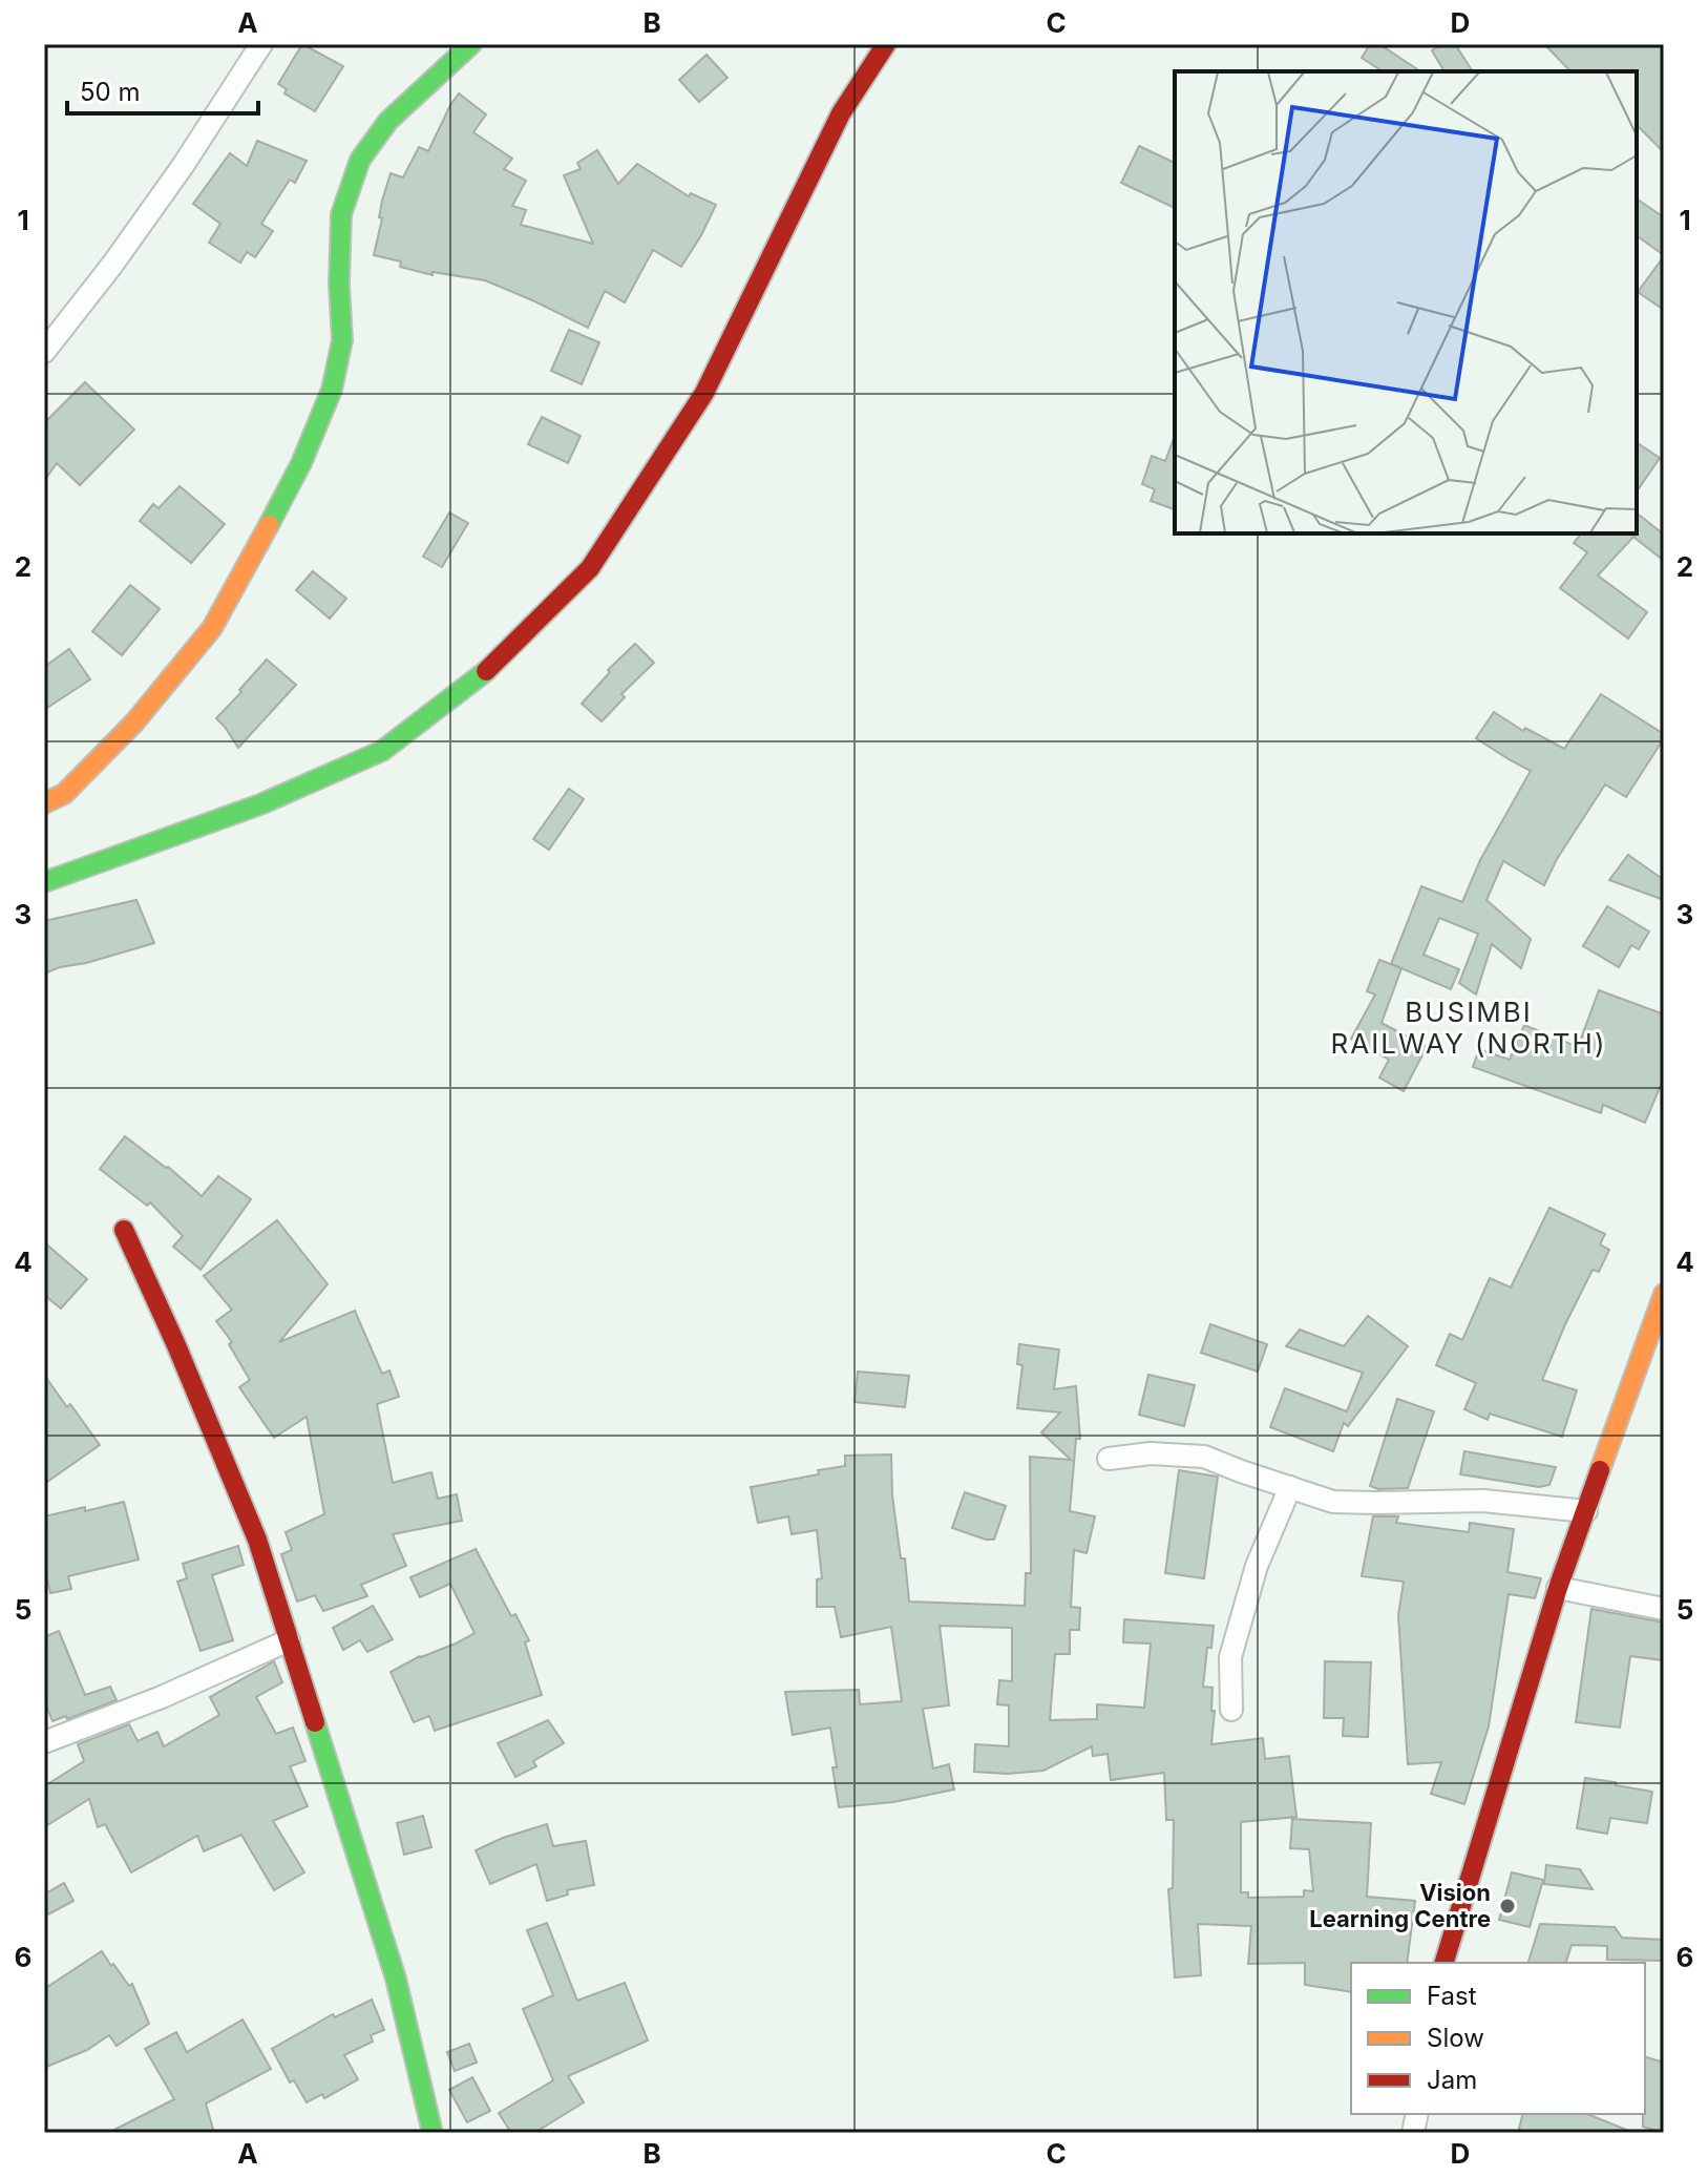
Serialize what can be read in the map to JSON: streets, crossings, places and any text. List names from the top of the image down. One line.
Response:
{"districts":["BUSIMBI RAILWAY (NORTH)"],"places":["Vision Learning Centre"],"legend":["Fast","Slow","Jam"],"scale_bar":"50 m","grid":{"columns":["A","B","C","D"],"rows":["1","2","3","4","5","6"]}}
